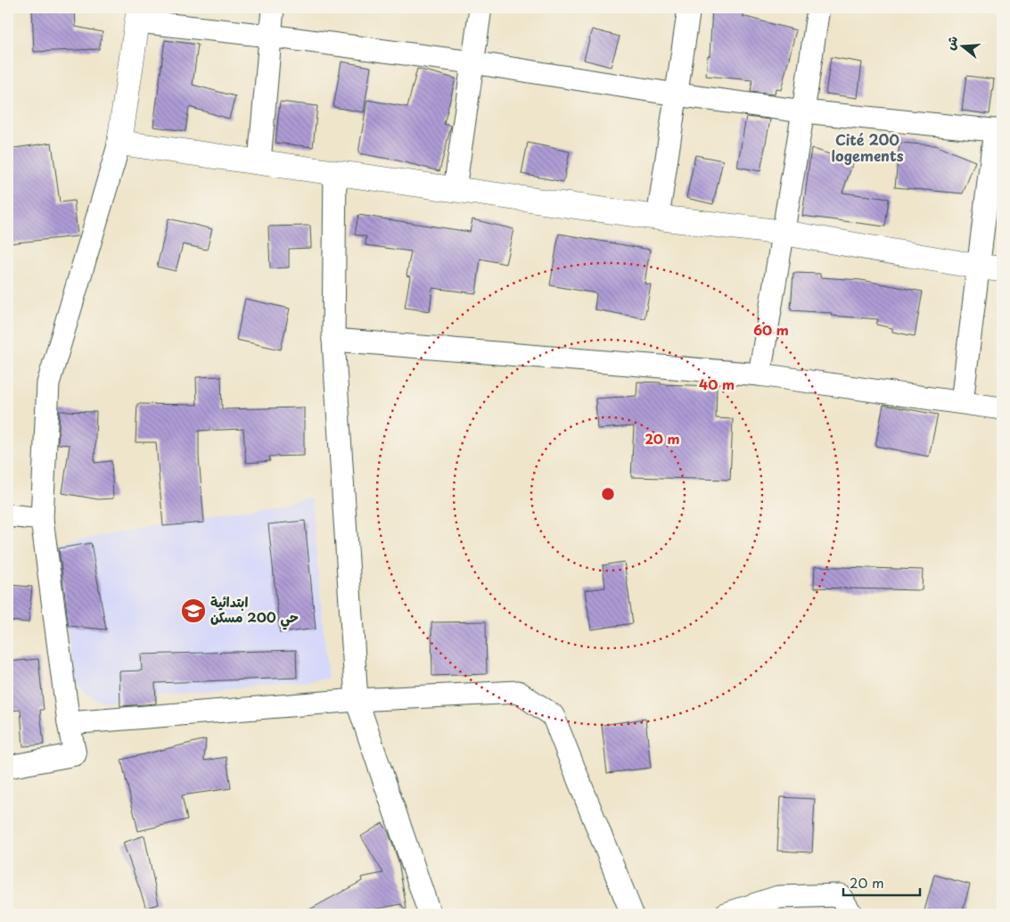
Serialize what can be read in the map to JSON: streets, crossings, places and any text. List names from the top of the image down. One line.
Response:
{"districts":["Cité 200 logements"],"places":{"school or university":["ابتدائية حي 200 مسكن"]},"scale_bar":"20 m","north":"left","rings":["60 m","40 m","20 m"]}
